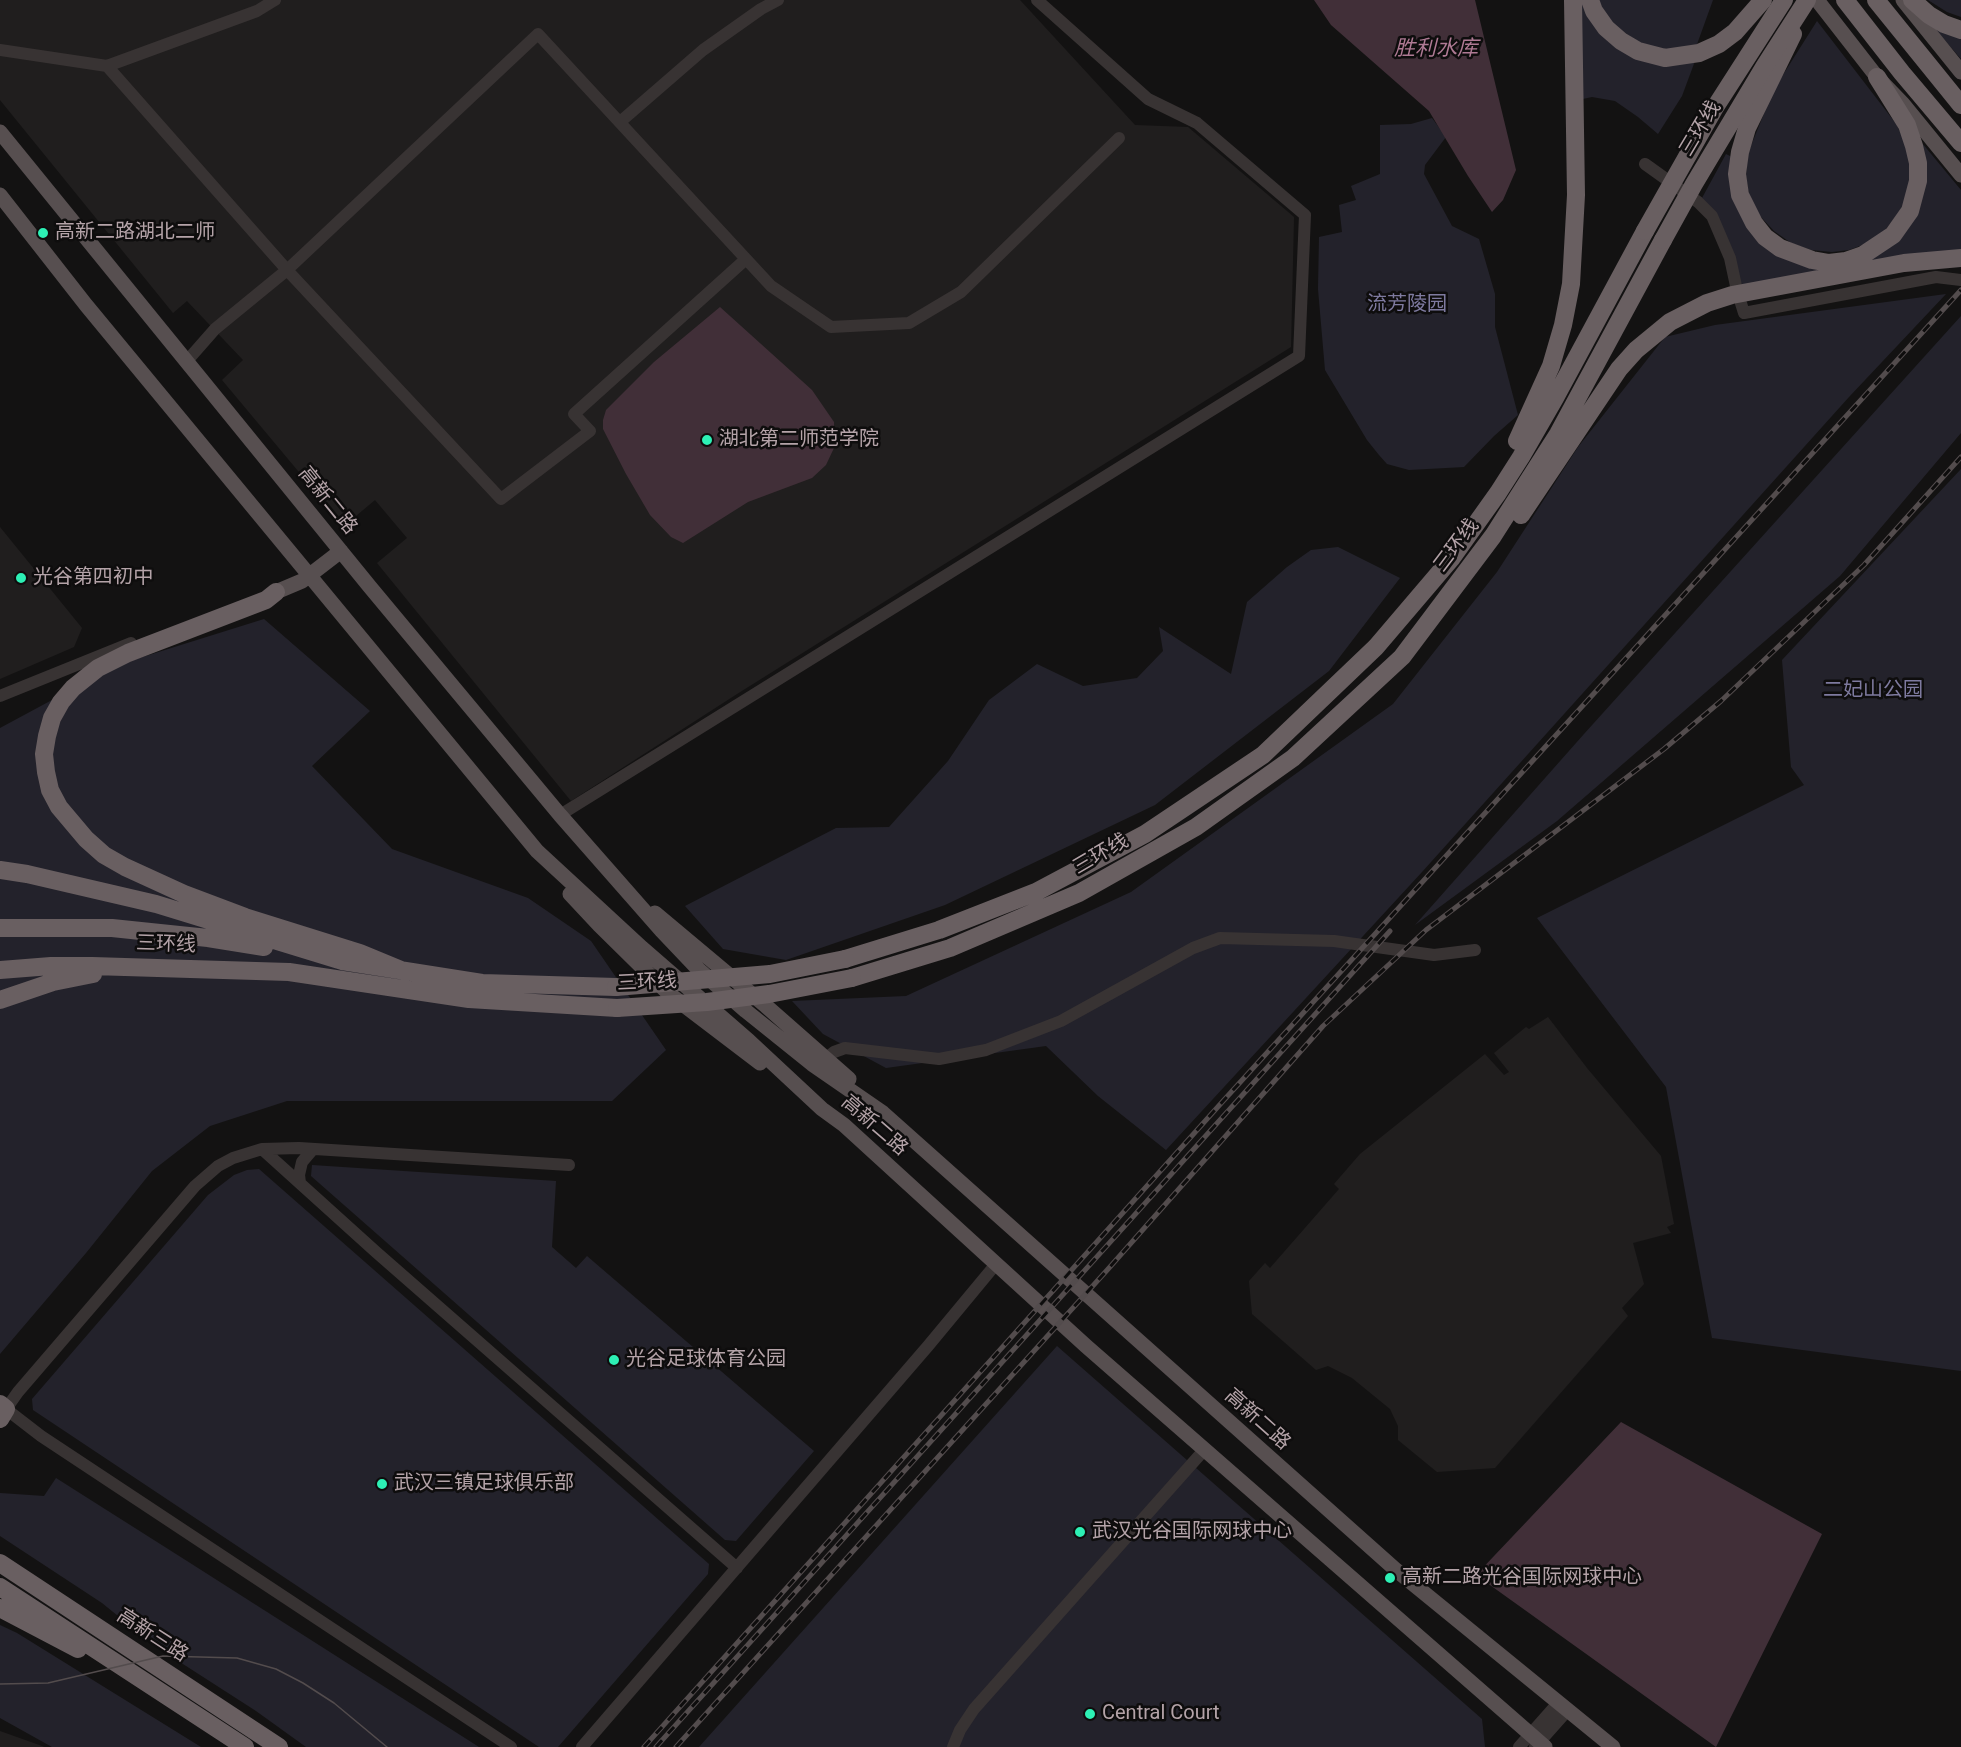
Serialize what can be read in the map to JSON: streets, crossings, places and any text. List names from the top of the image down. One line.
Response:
{"streets":{"highway":["三环线","高新三路"],"main road":["高新二路"]},"water":["胜利水库"],"parks":["流芳陵园","二妃山公园"],"places":["高新二路湖北二师","湖北第二师范学院","光谷第四初中","光谷足球体育公园","武汉三镇足球俱乐部","武汉光谷国际网球中心","高新二路光谷国际网球中心","Central Court"]}
